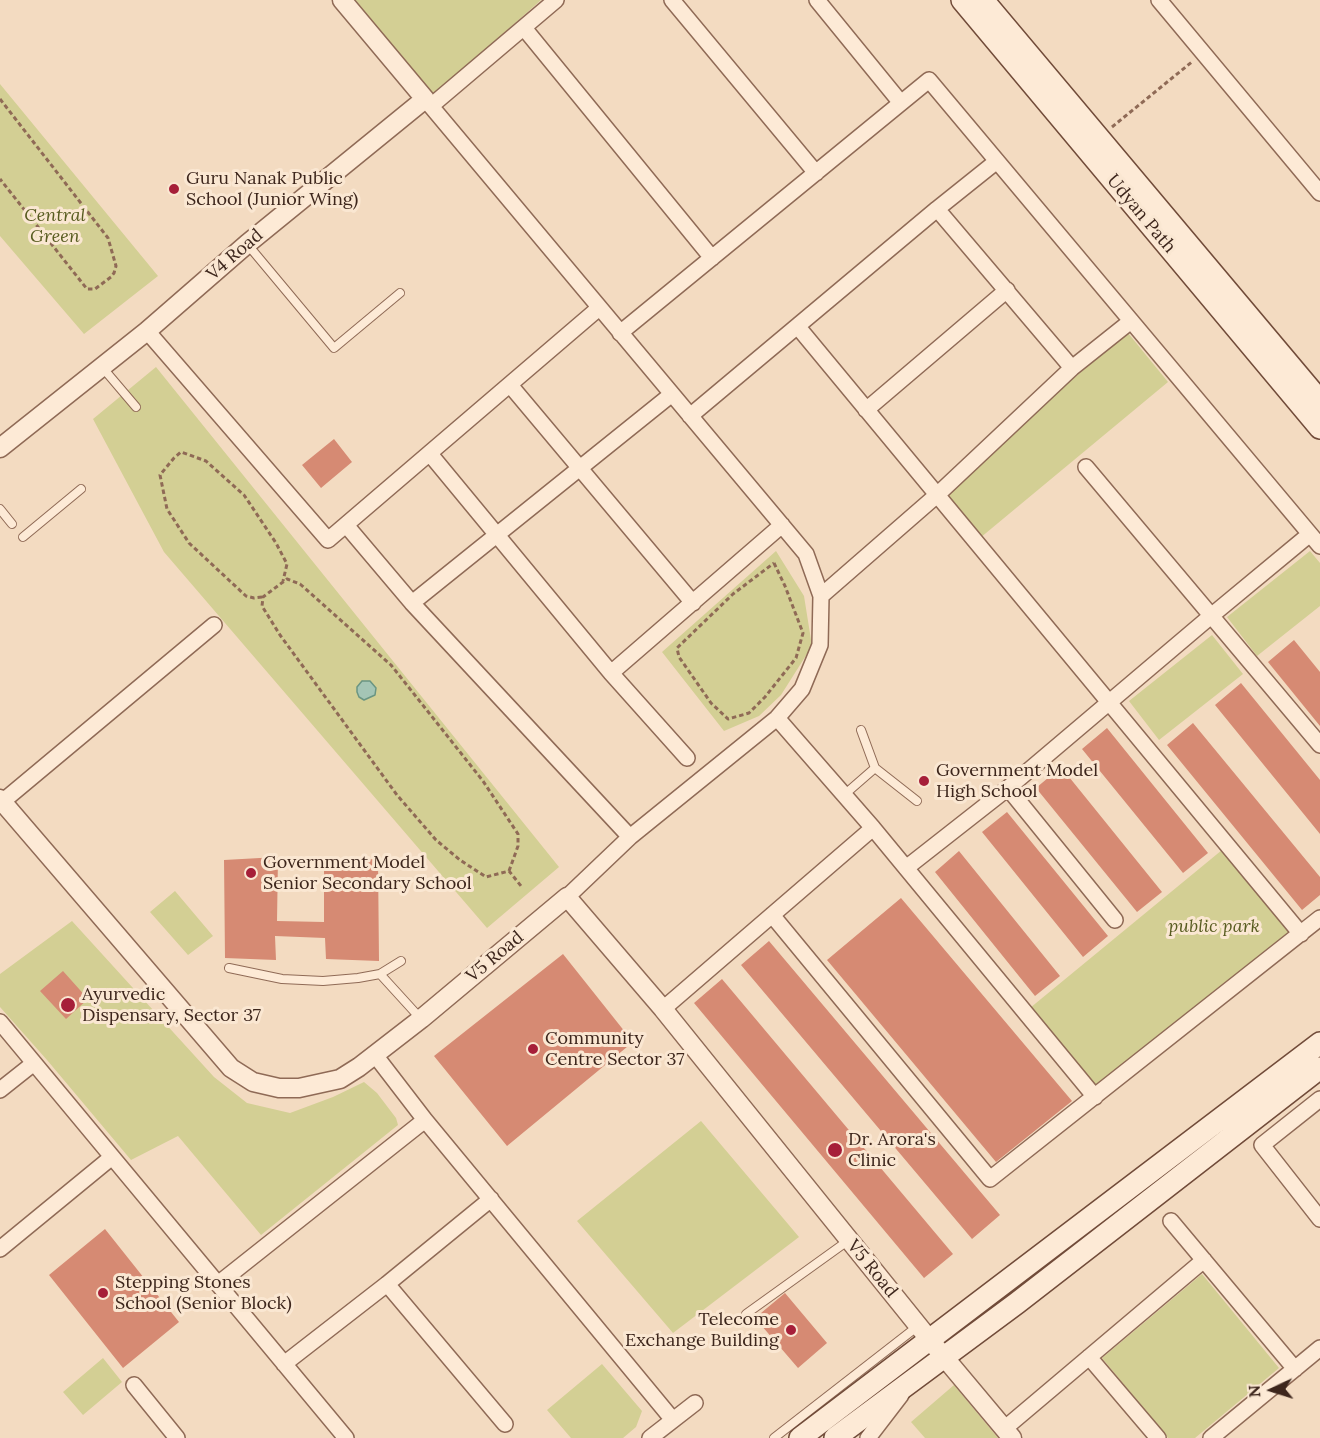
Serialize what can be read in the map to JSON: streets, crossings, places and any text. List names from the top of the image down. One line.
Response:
{"streets":{"main road":["Udyan Path"],"street":["V4 Road","V5 Road"]},"parks":["Central Green","public park"],"places":["Guru Nanak Public School (Junior Wing)","Government Model High School","Government Model Senior Secondary School","Ayurvedic Dispensary, Sector 37","Community Centre Sector 37","Dr. Arora's Clinic","Stepping Stones School (Senior Block)","Telecome Exchange Building"],"north":"left"}
